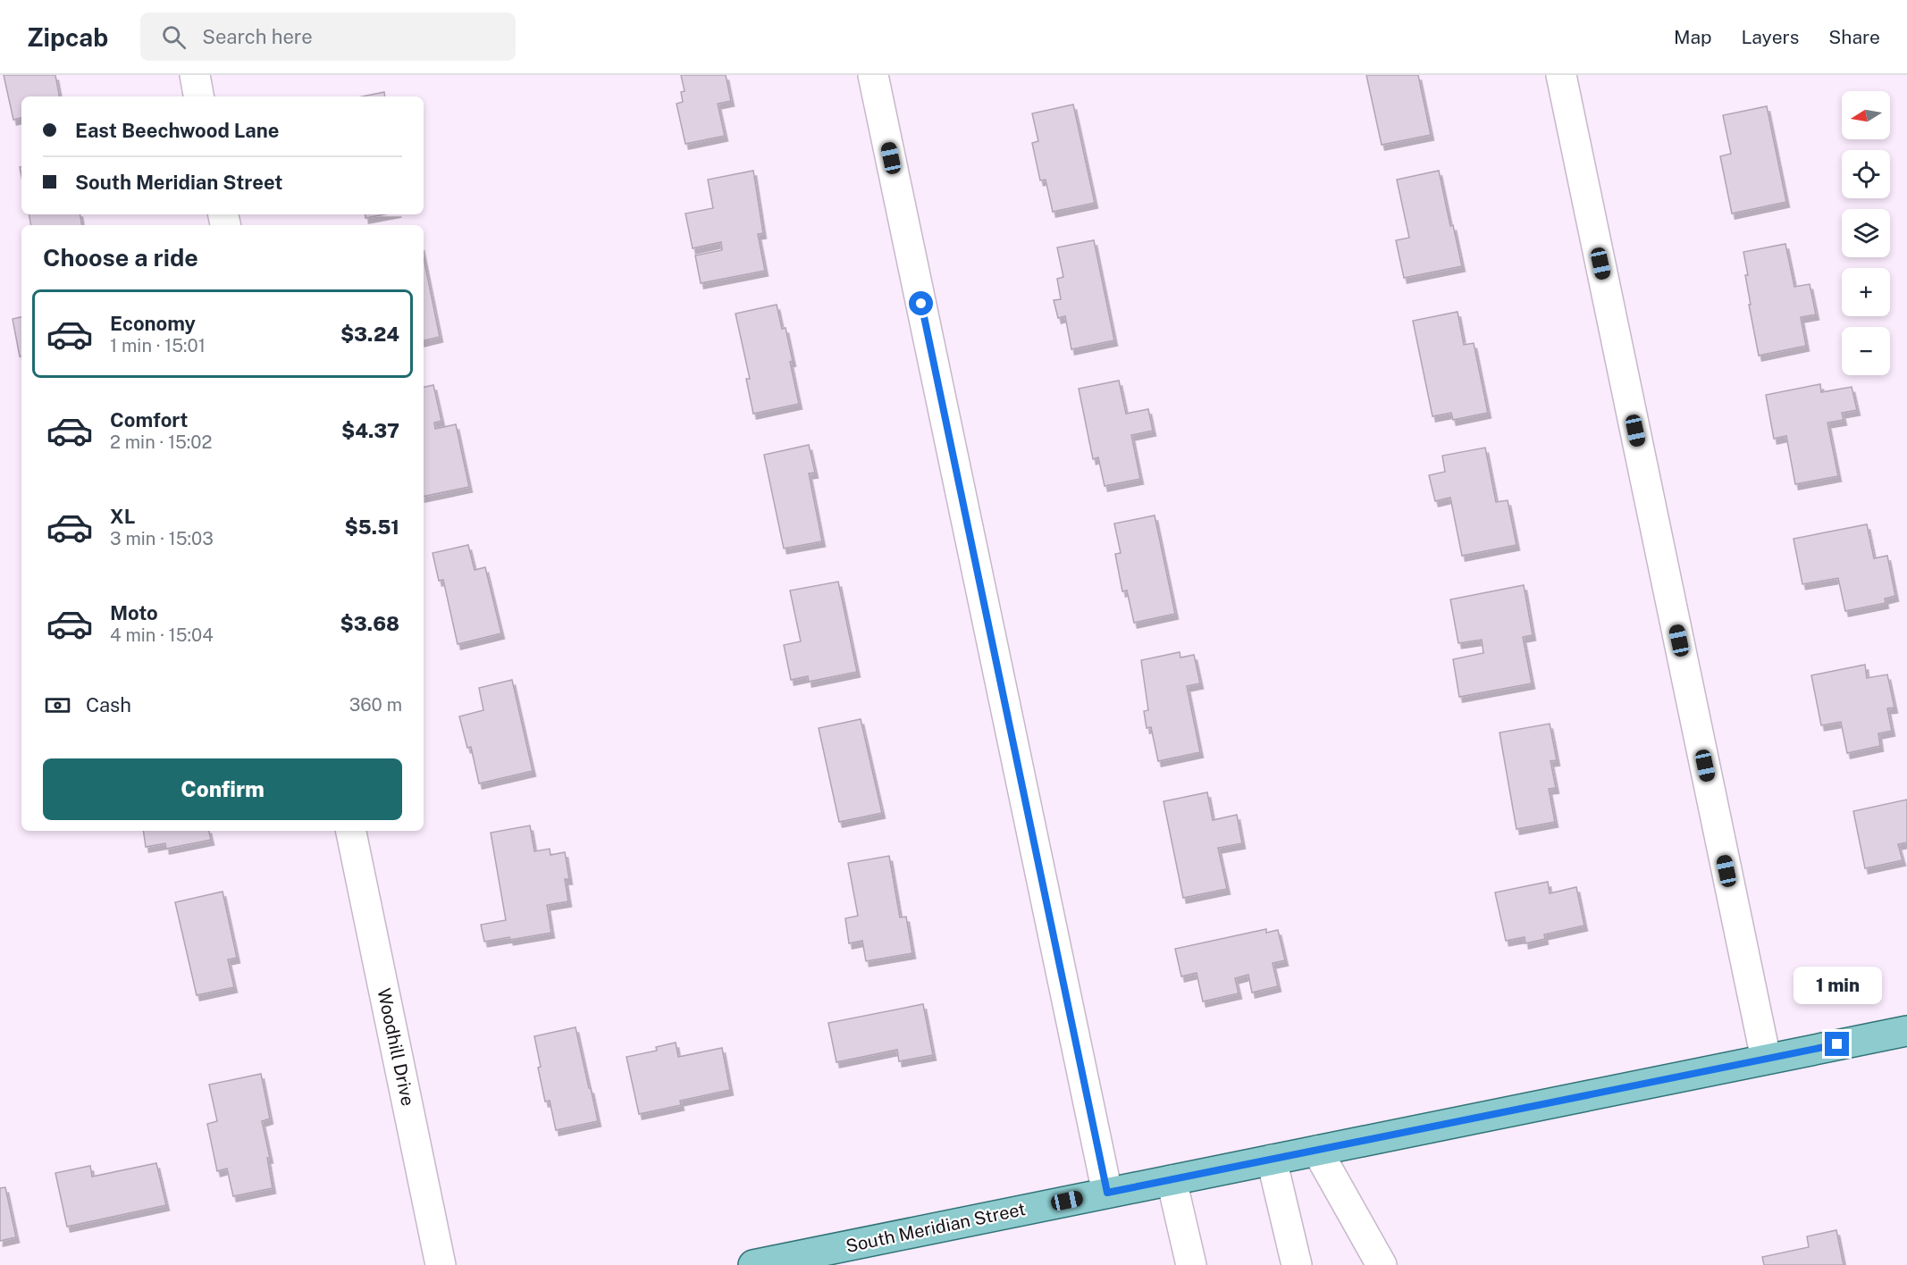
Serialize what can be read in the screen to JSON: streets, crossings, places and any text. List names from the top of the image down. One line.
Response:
{"streets":{"main road":["South Meridian Street"],"street":["Woodhill Drive"]},"north":"left","page":{"header":"Zipcab","search":"Search here","nav":["Map","Layers","Share"],"map_buttons":["+","−"],"banner":["East Beechwood Lane","South Meridian Street"],"heading":"Choose a ride","list":[{"name":"Economy","note":"1 min · 15:01","value":"$3.24"},{"name":"Comfort","note":"2 min · 15:02","value":"$4.37"},{"name":"XL","note":"3 min · 15:03","value":"$5.51"},{"name":"Moto","note":"4 min · 15:04","value":"$3.68"}],"pay":["Cash","360 m"],"buttons":"Confirm","bubble":"1 min"}}
